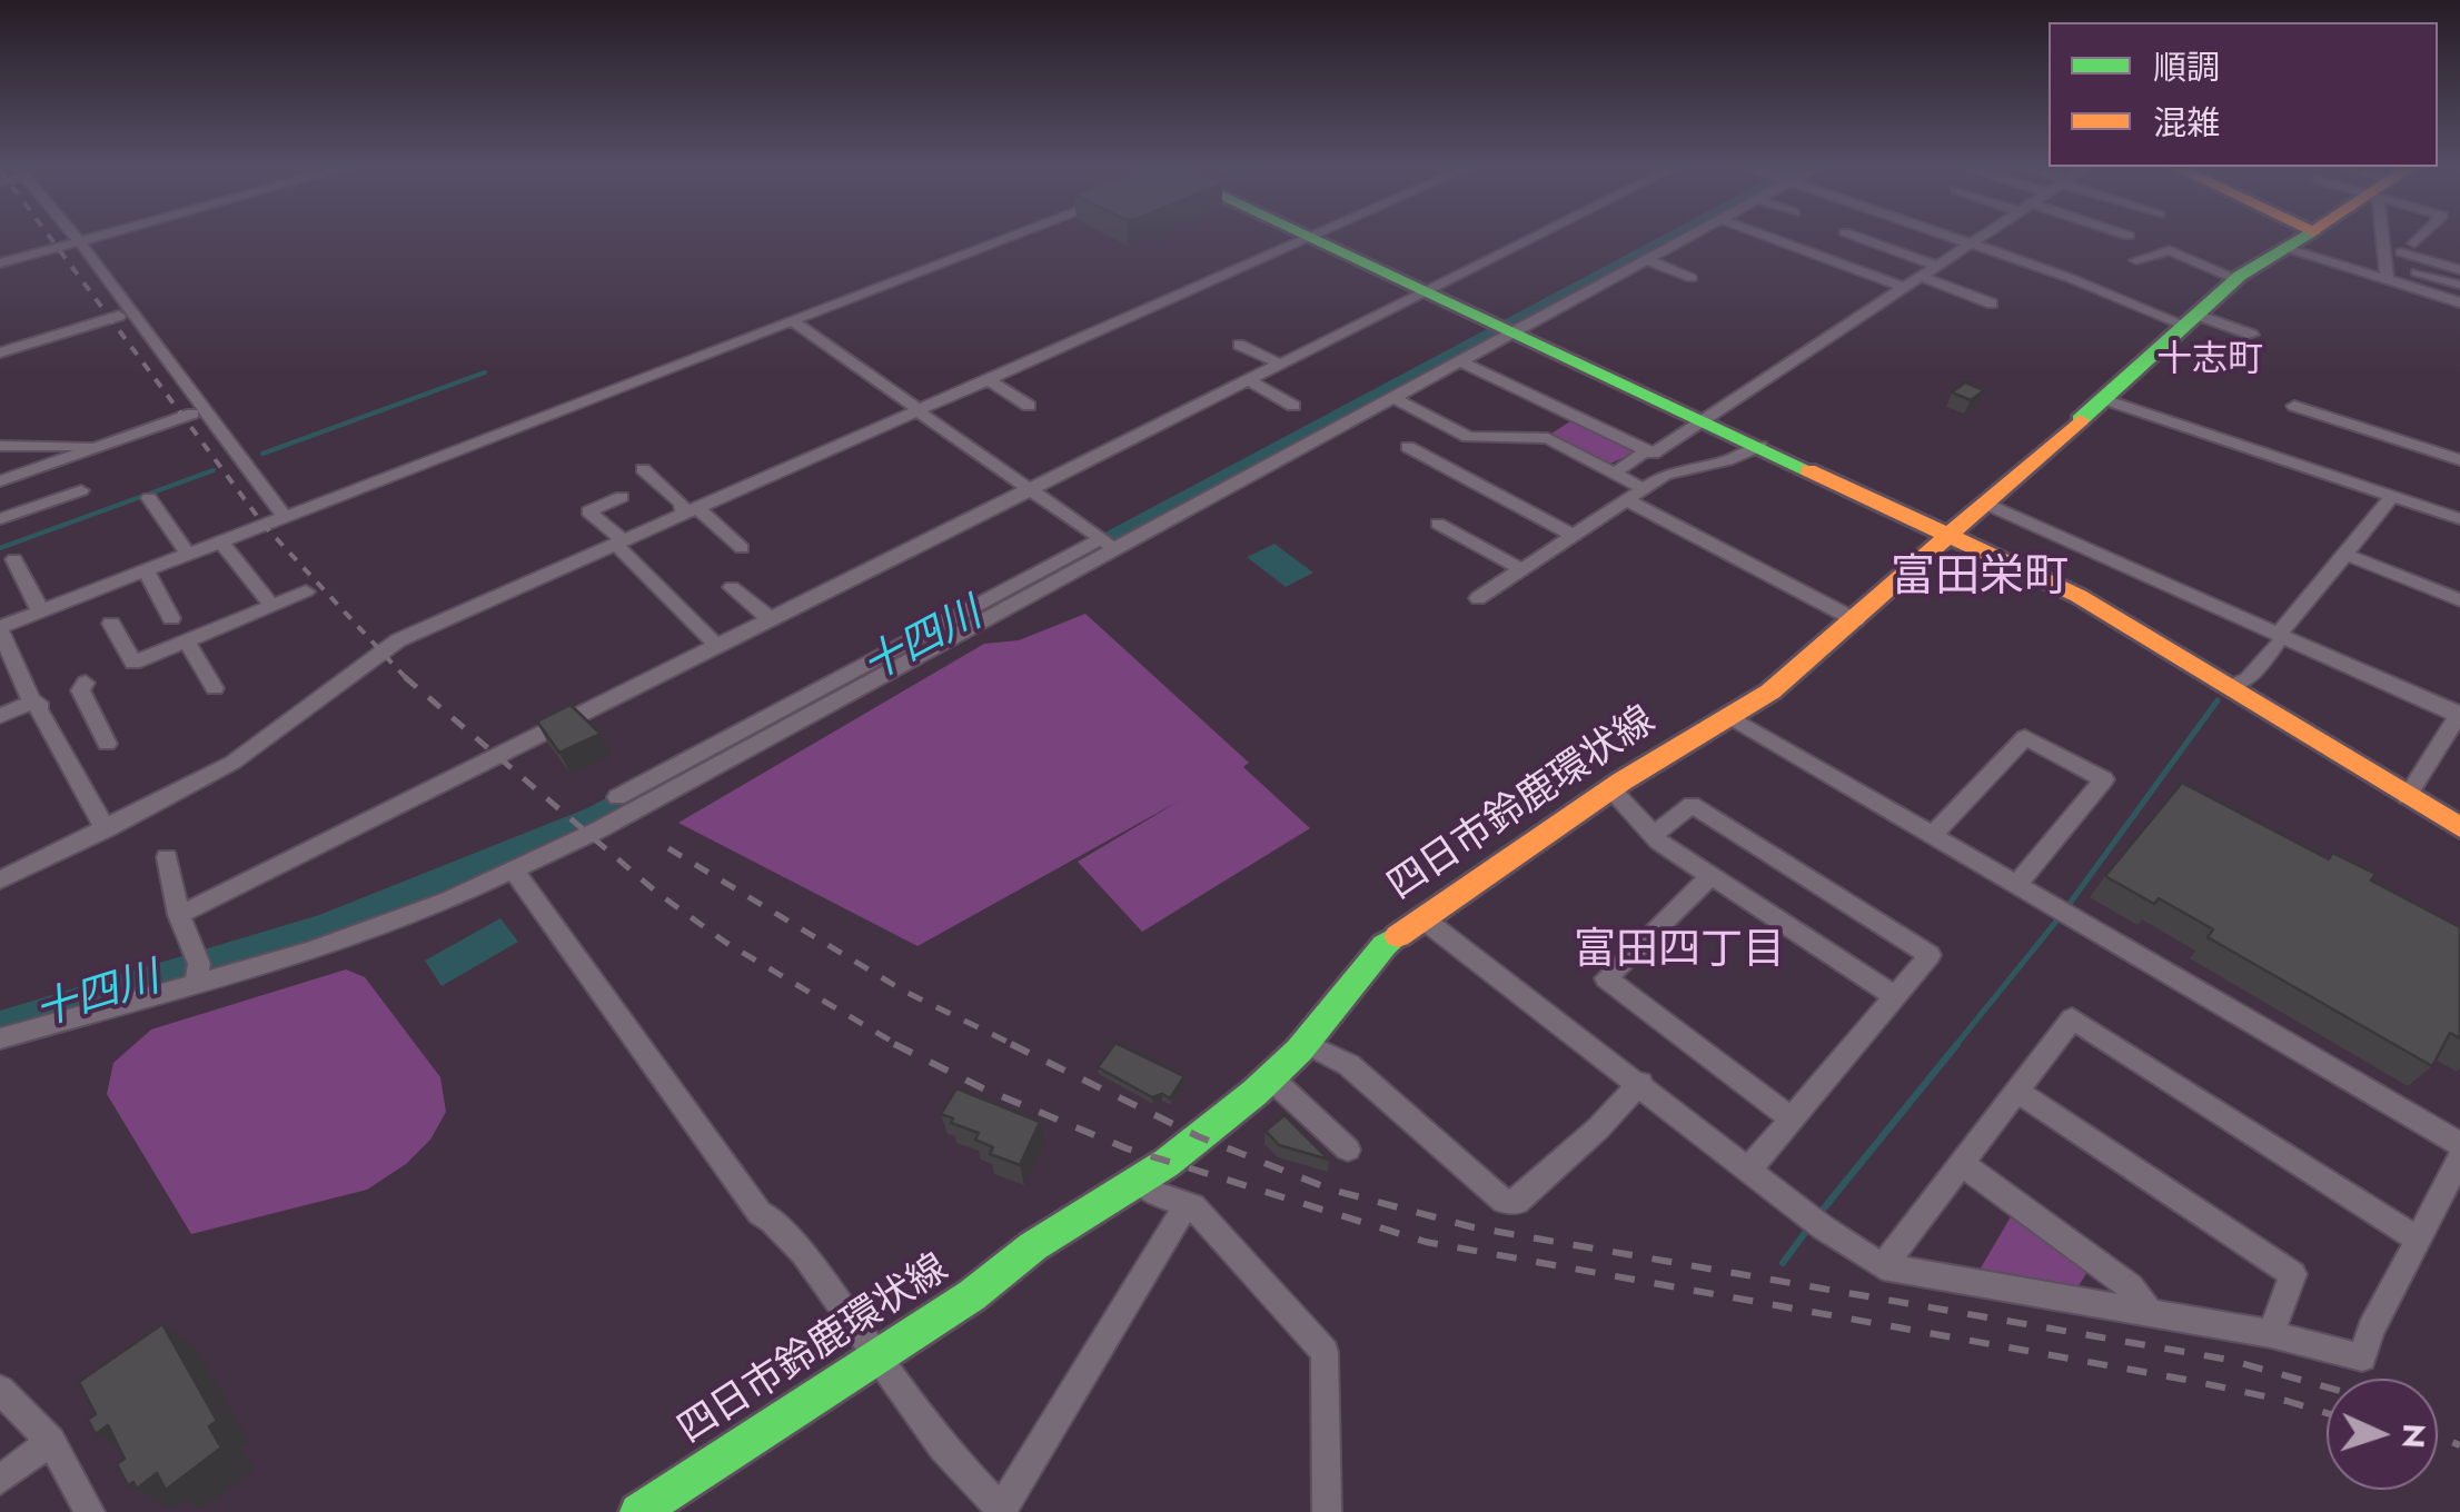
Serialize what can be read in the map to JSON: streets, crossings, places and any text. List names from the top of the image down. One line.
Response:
{"streets":{"main road":["四日市鈴鹿環状線"]},"districts":["十志町","富田栄町","富田四丁目"],"water":["十四川"],"legend":["順調","混雑"],"north":"right"}
